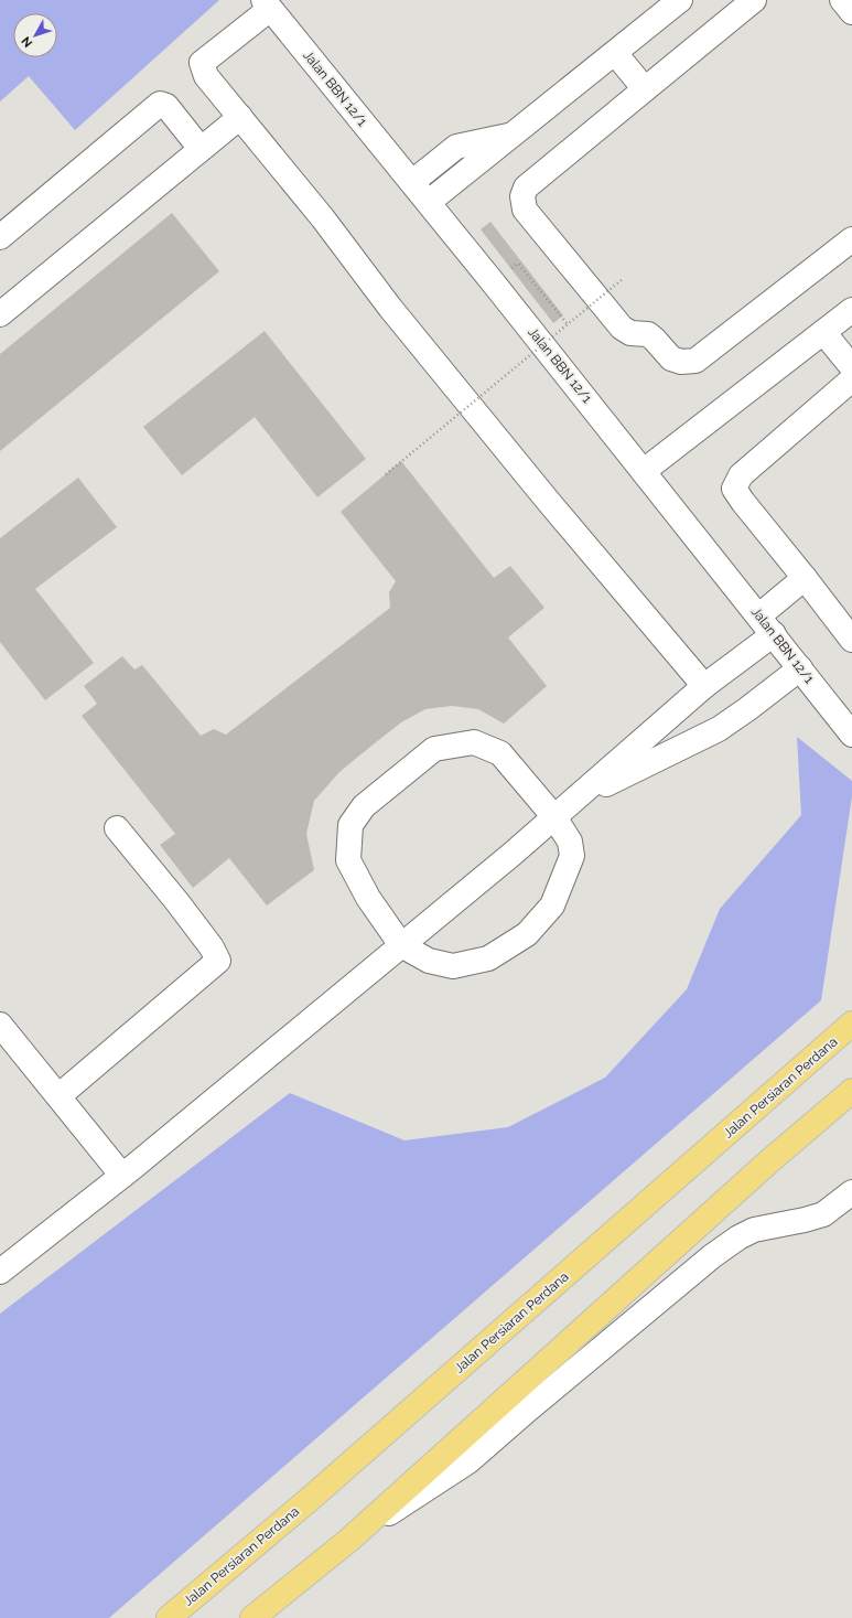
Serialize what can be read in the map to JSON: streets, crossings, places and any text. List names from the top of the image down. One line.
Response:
{"streets":{"main road":["Jalan Persiaran Perdana"],"street":["Jalan BBN 12/1"]},"north":"bottom left"}
